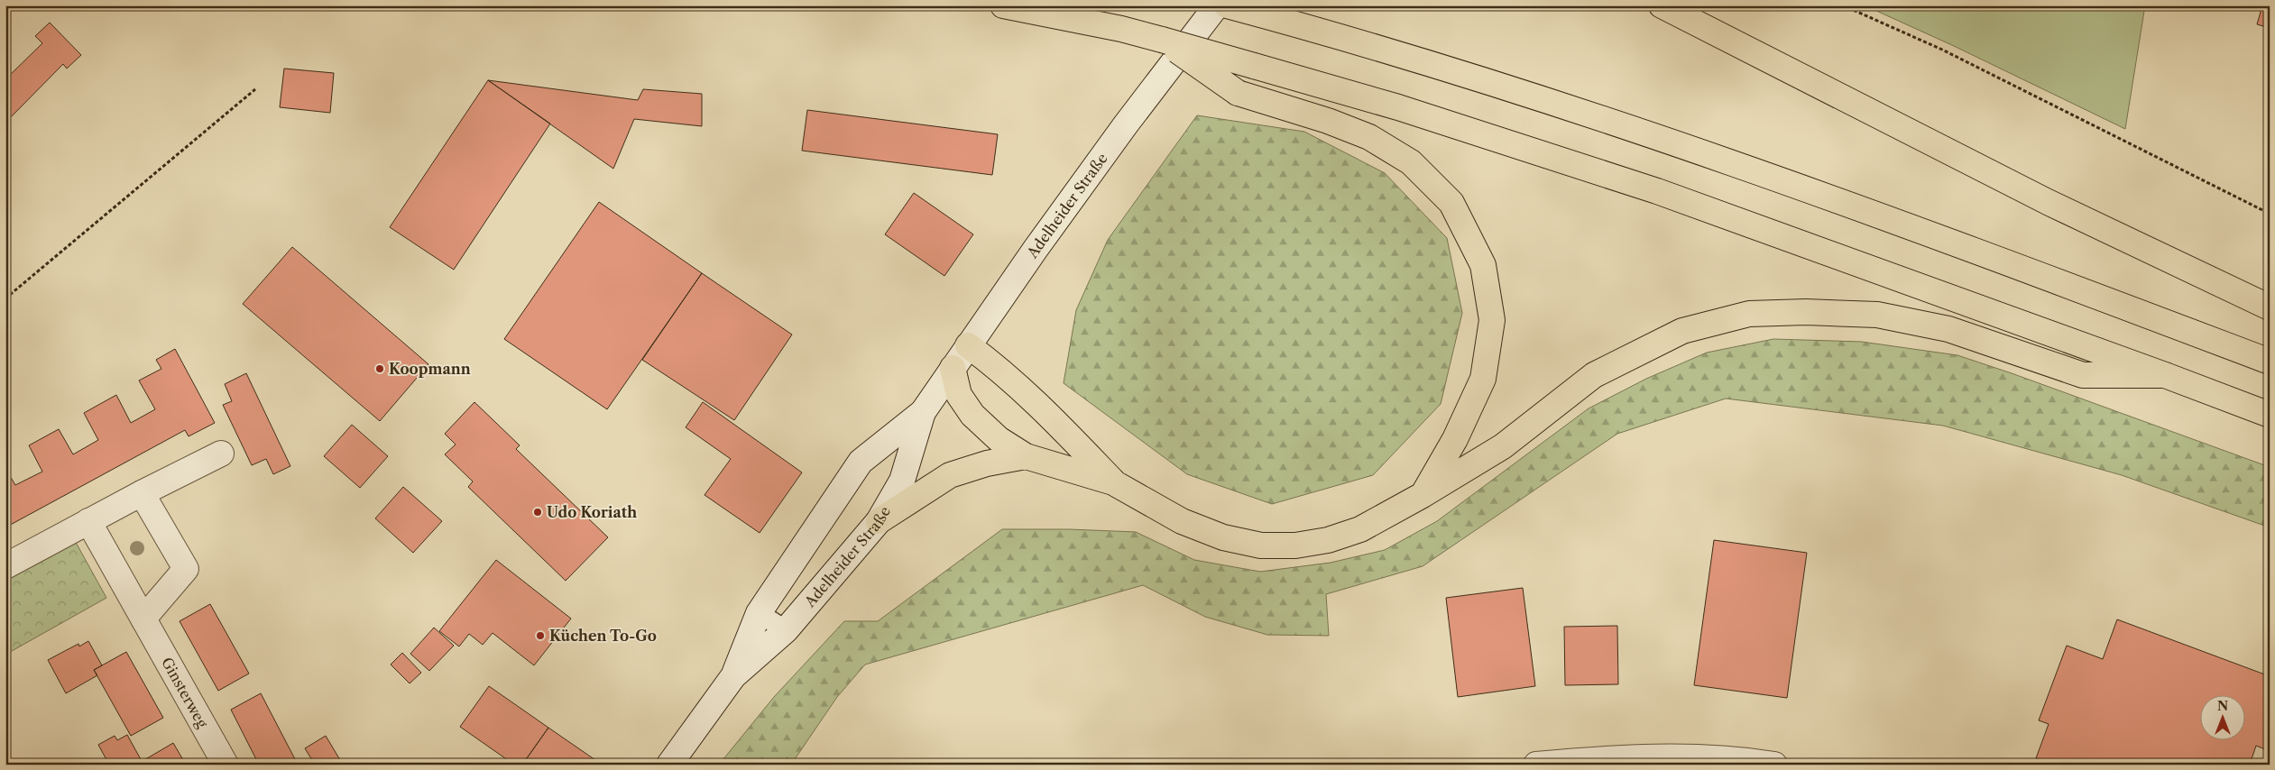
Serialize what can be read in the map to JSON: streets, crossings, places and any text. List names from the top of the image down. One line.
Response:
{"streets":{"main road":["Adelheider Straße","Ginsterweg"]},"places":["Koopmann","Udo Koriath","Küchen To-Go"],"north":"top"}
